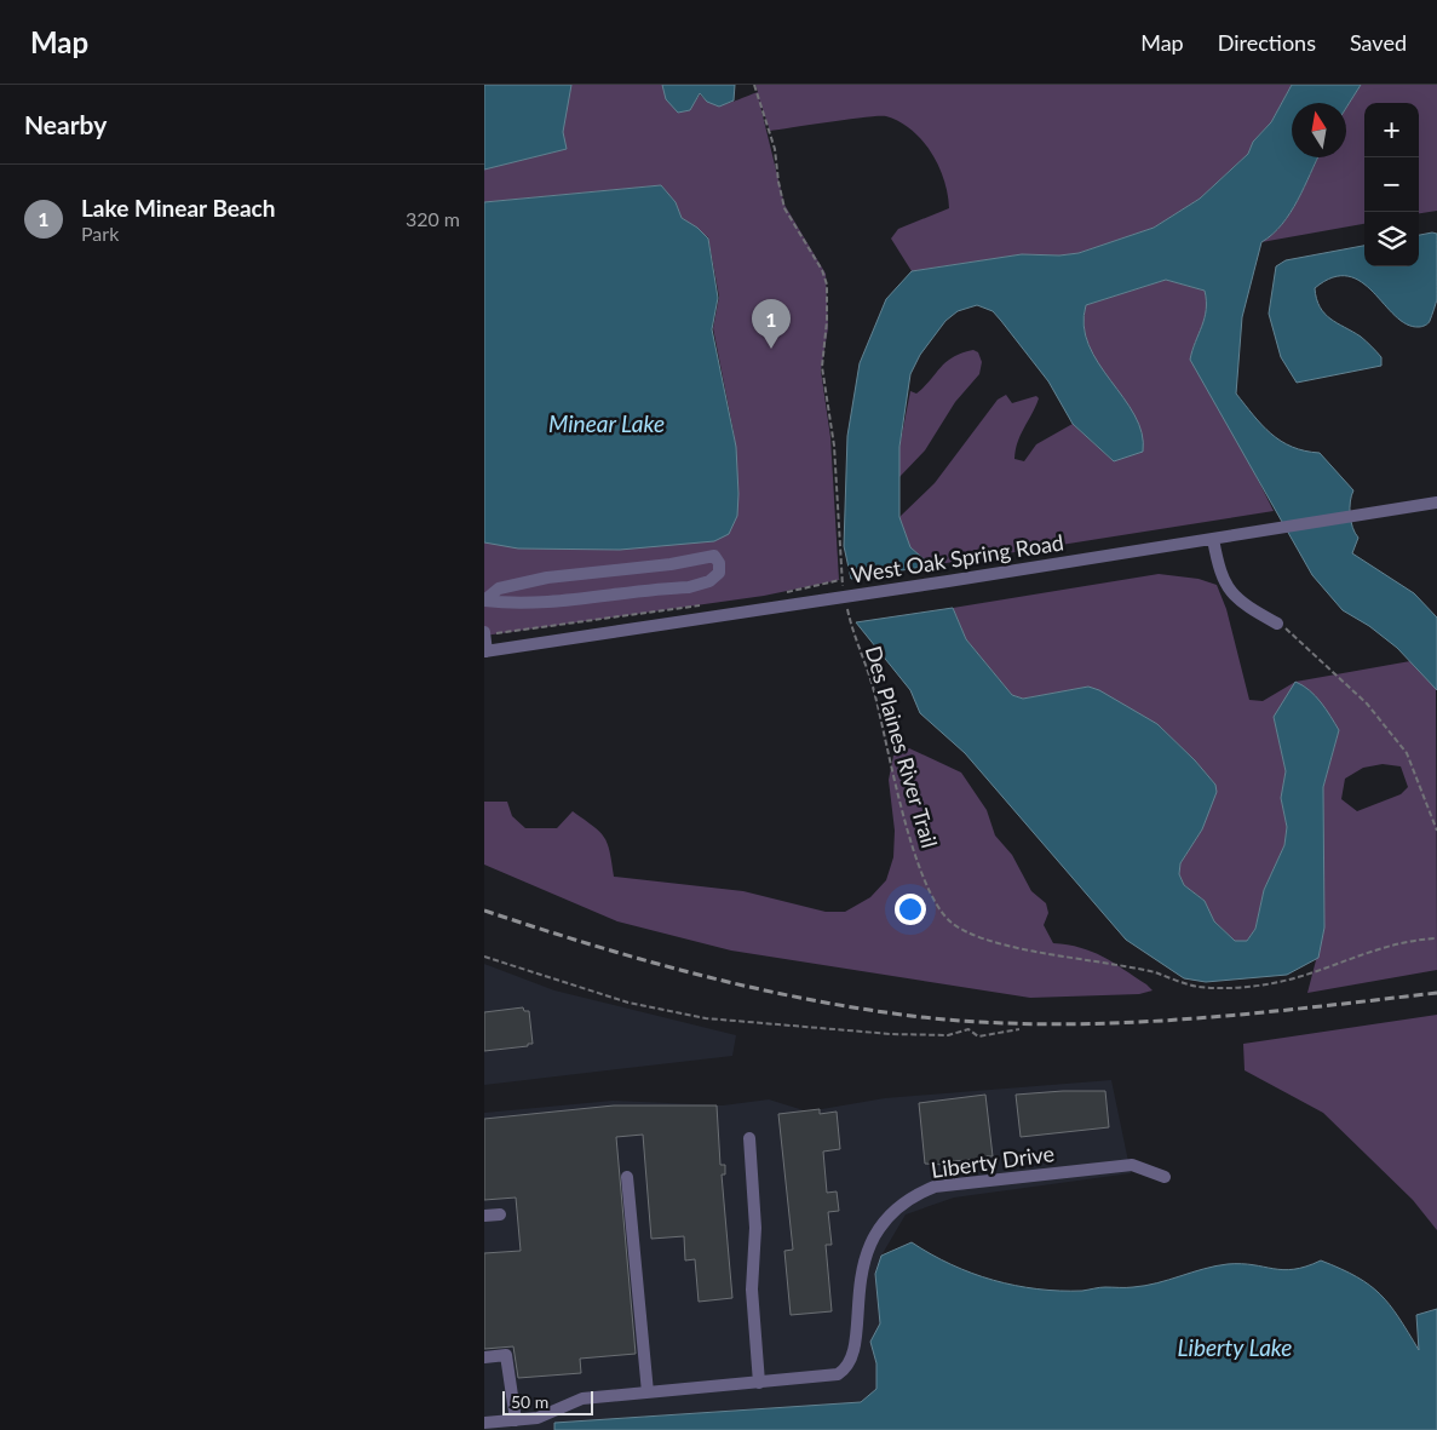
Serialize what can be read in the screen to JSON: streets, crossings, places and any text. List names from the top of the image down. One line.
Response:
{"streets":{"street":["West Oak Spring Road","Liberty Drive"],"path":["Des Plaines River Trail"]},"crossings":[["West Oak Spring Road","Des Plaines River Trail"]],"water":["Minear Lake","Liberty Lake"],"scale_bar":"50 m","north":"top","page":{"header":"Map","nav":["Map","Directions","Saved"],"heading":"Nearby","map_buttons":["+","−"],"list":[{"mark":"1","name":"Lake Minear Beach","note":"Park","value":"320 m"}],"pins":"1","scale":"50 m"}}
